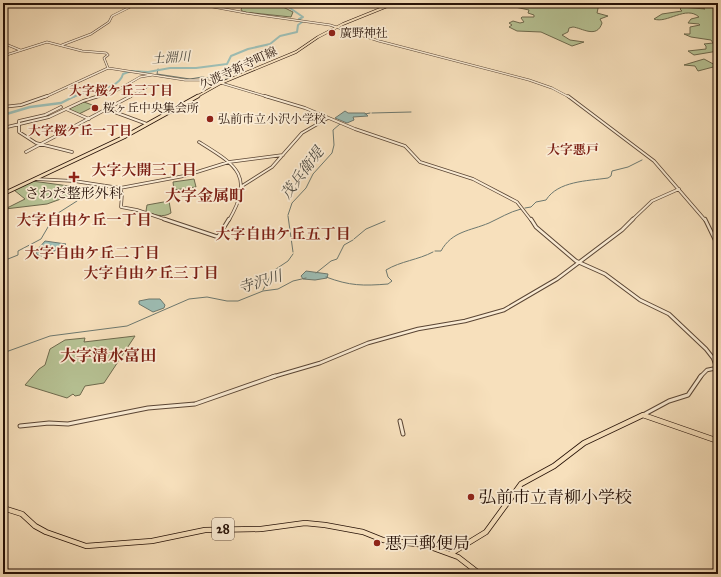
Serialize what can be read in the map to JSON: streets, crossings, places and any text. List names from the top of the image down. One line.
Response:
{"streets":{"main road":["久渡寺新寺町線","28"]},"districts":["大字桜ケ丘三丁目","大字桜ケ丘一丁目","大字悪戸","大字大開三丁目","大字金属町","大字自由ケ丘一丁目","大字自由ケ丘五丁目","大字自由ケ丘二丁目","大字自由ケ丘三丁目","大字清水富田"],"water":["土淵川","茂兵衛堤","寺沢川"],"places":{"other":["廣野神社","桜ヶ丘中央集会所","弘前市立小沢小学校","弘前市立青柳小学校","悪戸郵便局"],"health":["さわだ整形外科"]}}
